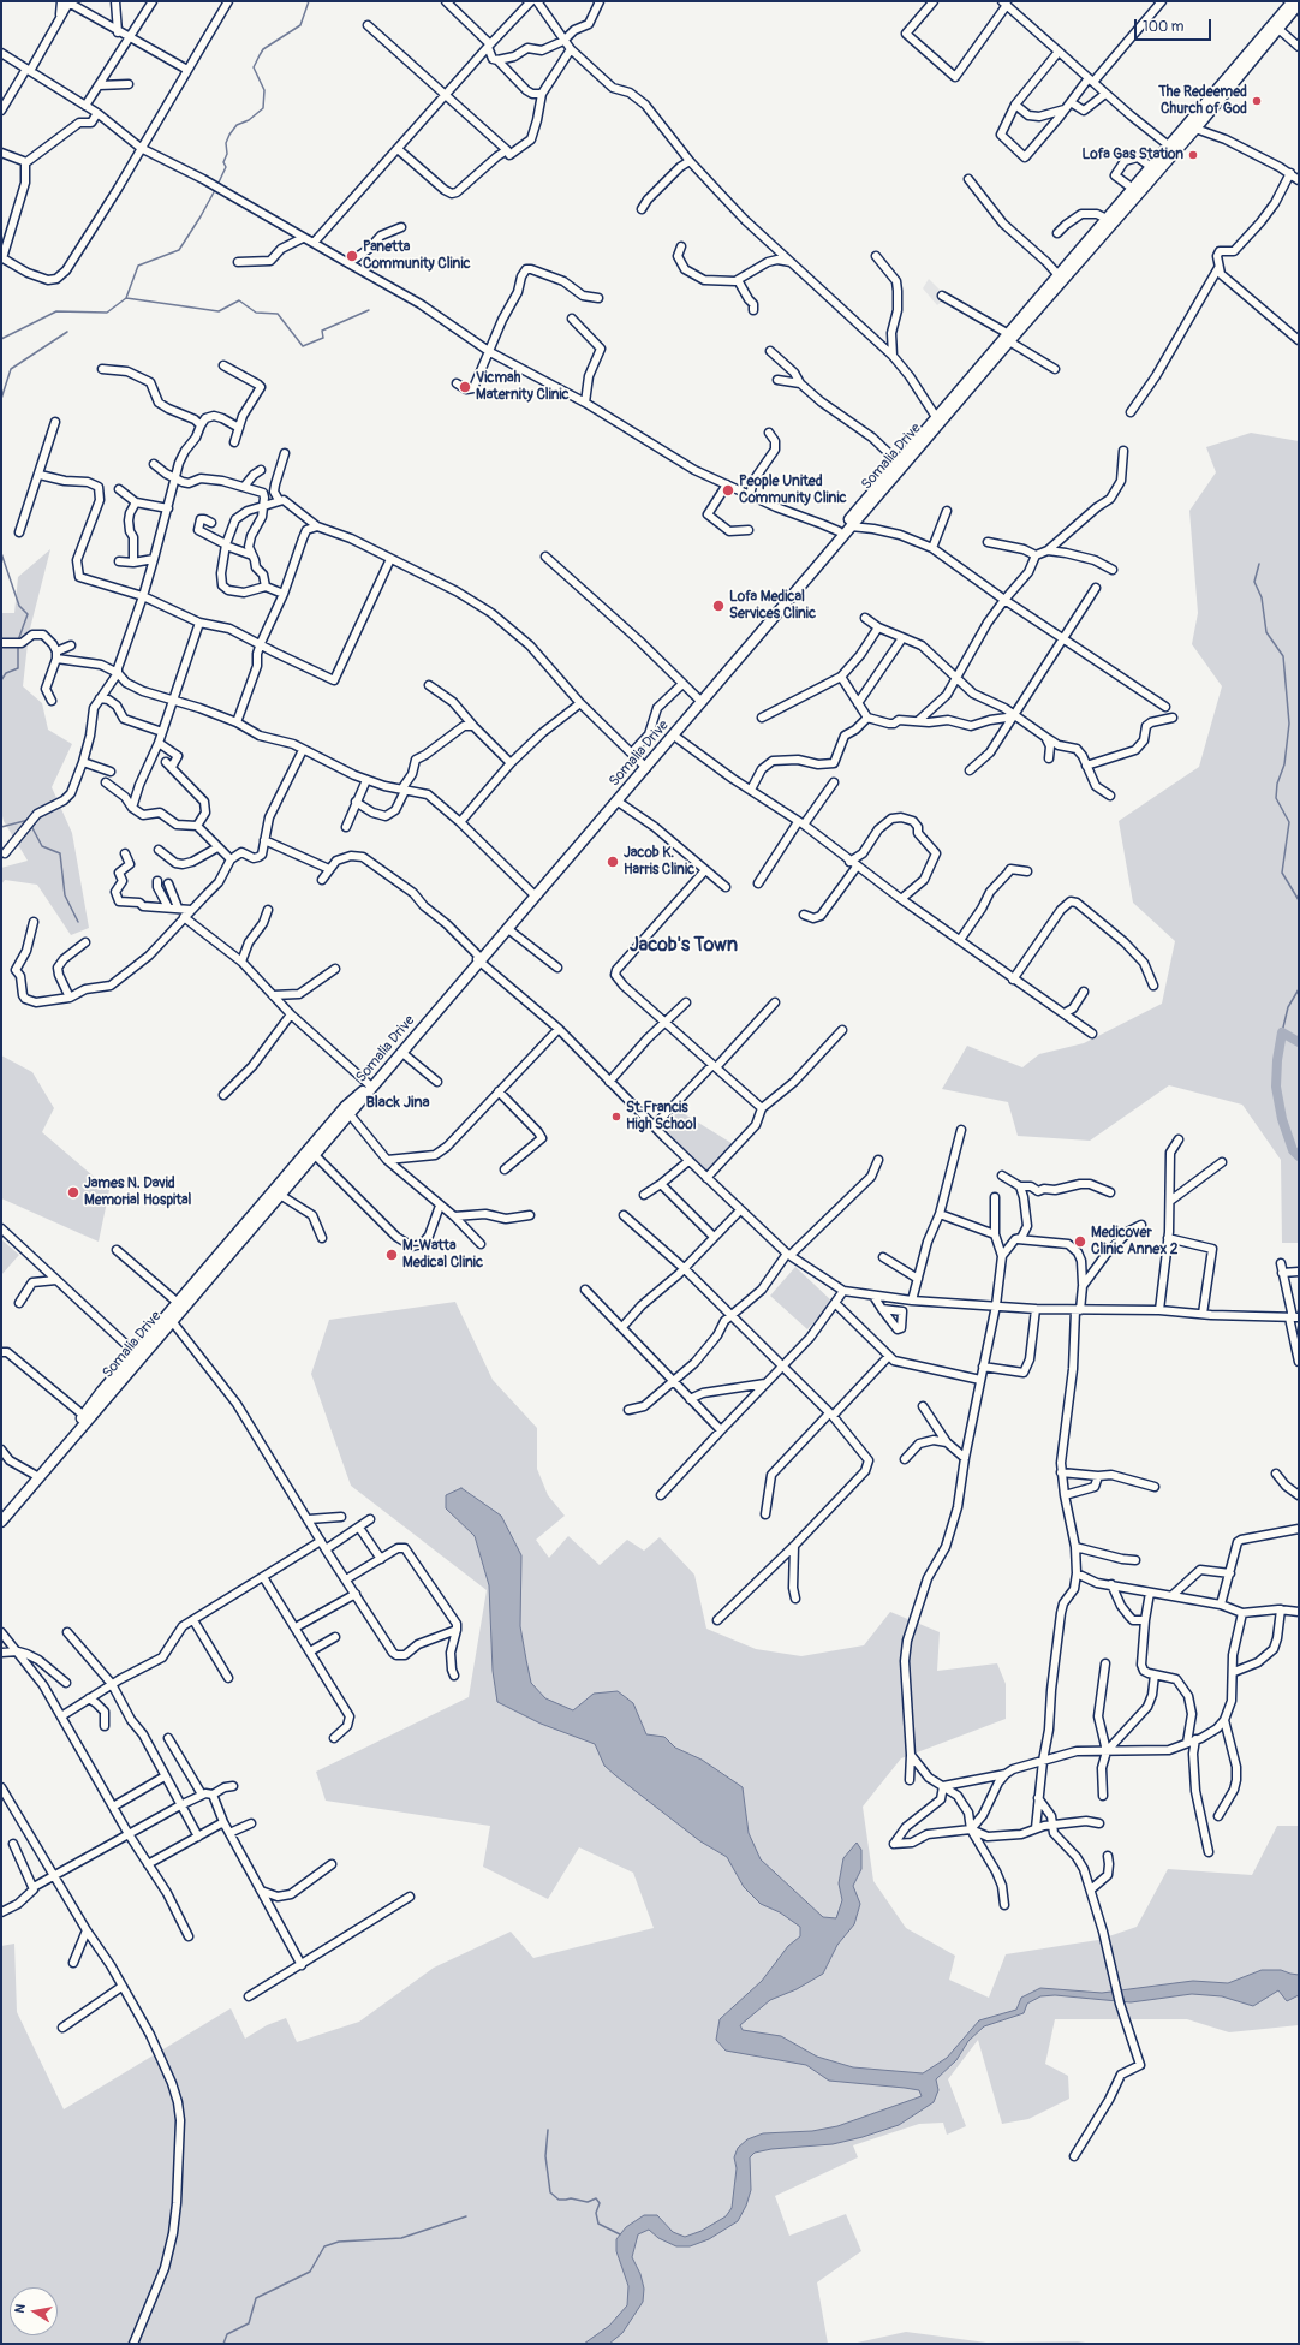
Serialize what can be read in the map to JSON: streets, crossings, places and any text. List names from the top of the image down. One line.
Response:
{"streets":{"main road":["Somalia Drive"]},"districts":["Jacob's Town","Black Jina"],"places":["The Redeemed Church of God","Lofa Gas Station","Panetta Community Clinic","Vicmah Maternity Clinic","People United Community Clinic","Lofa Medical Services Clinic","Jacob K. Harris Clinic","St.Francis High School","James N. David Memorial Hospital","Medicover Clinic Annex 2","M-Watta Medical Clinic"],"scale_bar":"100 m","north":"left"}
